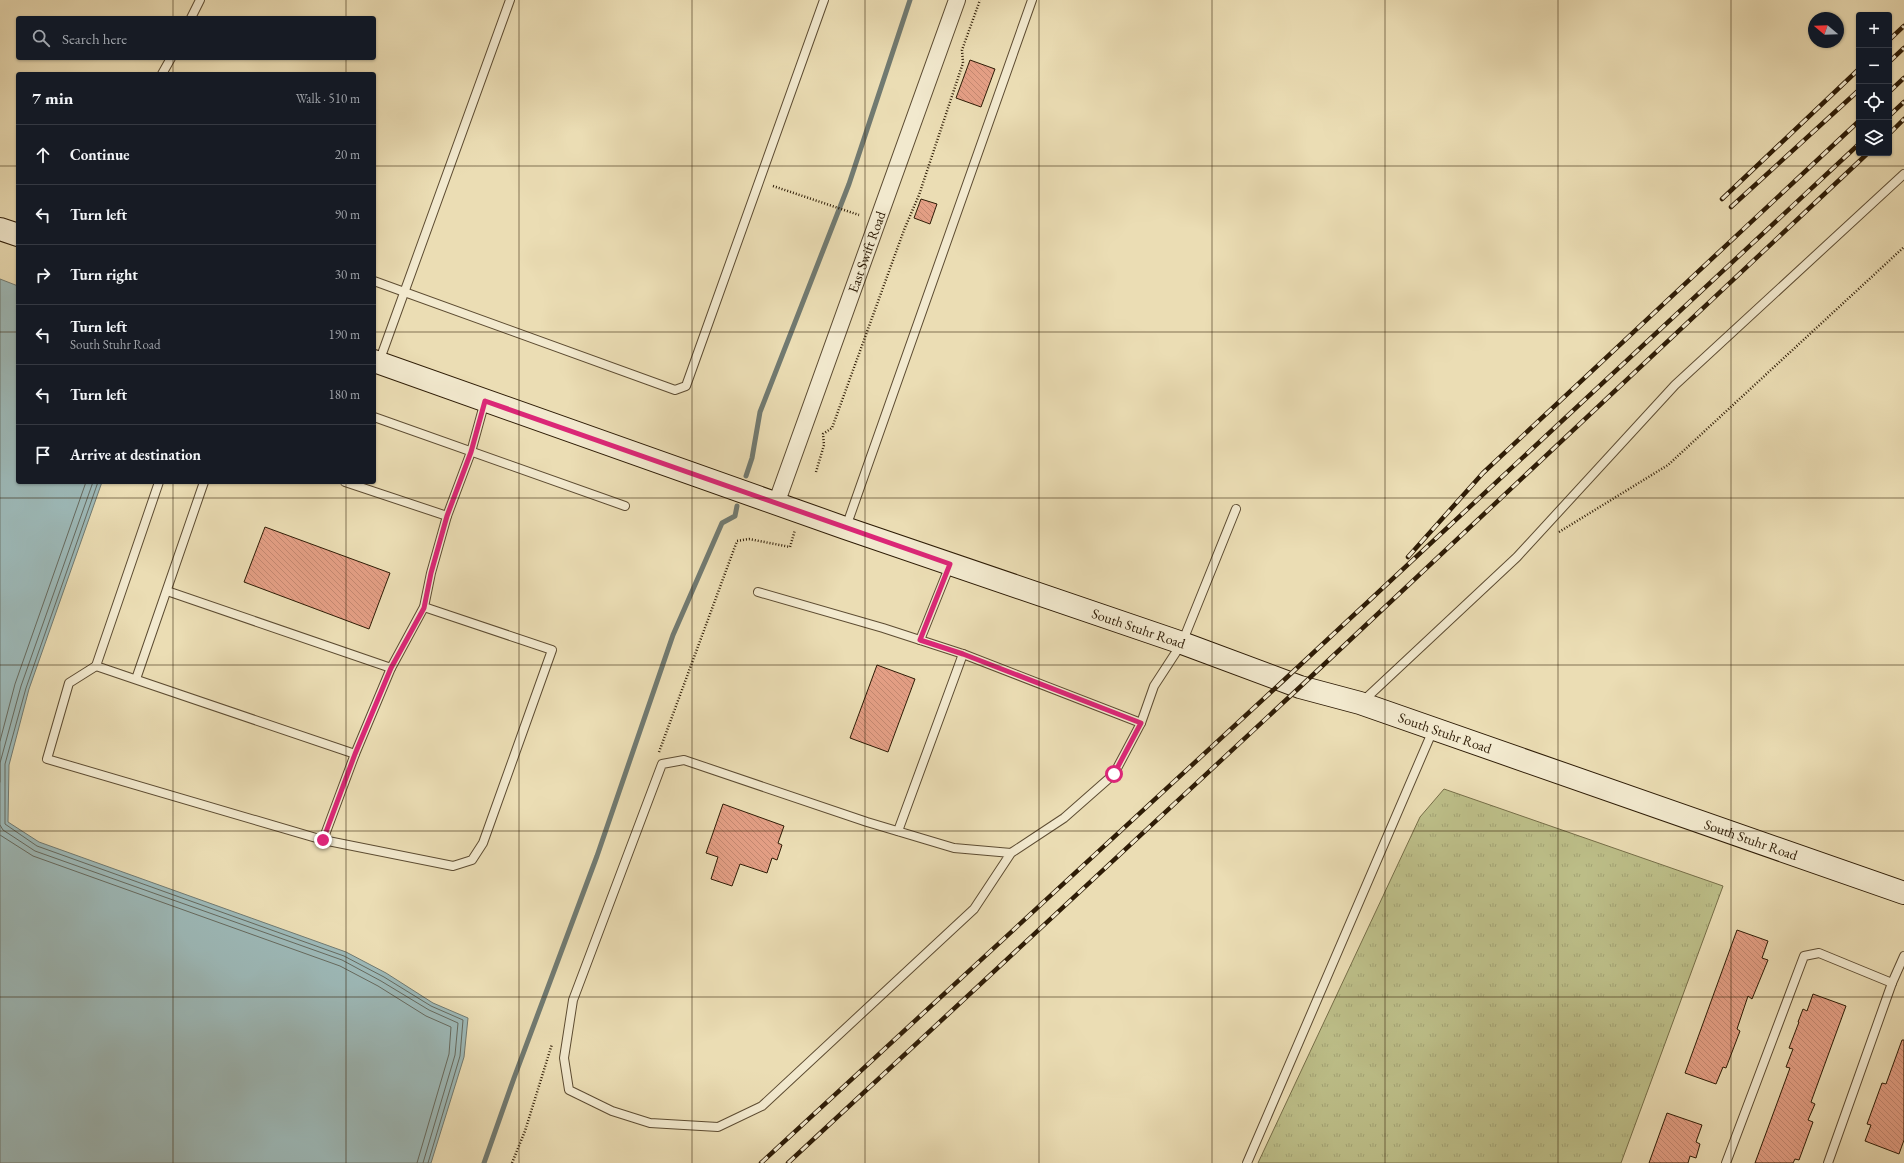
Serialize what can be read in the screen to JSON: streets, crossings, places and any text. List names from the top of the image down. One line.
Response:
{"streets":{"main road":["South Stuhr Road"],"street":["East Swift Road"]},"crossings":[["East Swift Road","South Stuhr Road"]],"north":"left","page":{"map_buttons":["+","−"],"search":"Search here","heading":["7 min","Walk · 510 m"],"list":[["Continue","20 m"],["Turn left","90 m"],["Turn right","30 m"],["Turn left","South Stuhr Road","190 m"],["Turn left","180 m"],"Arrive at destination"]}}
